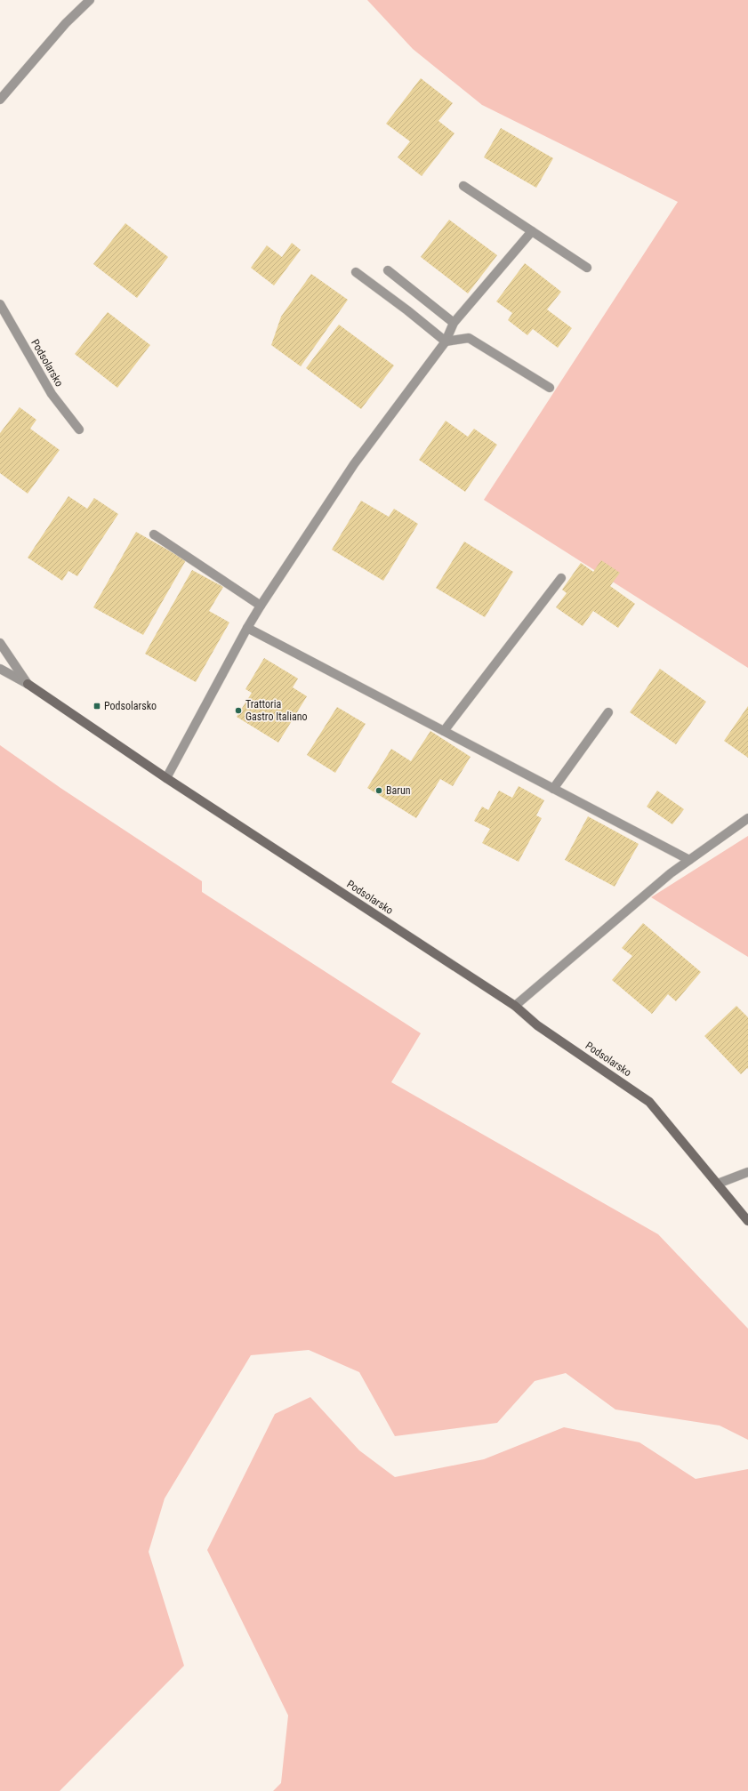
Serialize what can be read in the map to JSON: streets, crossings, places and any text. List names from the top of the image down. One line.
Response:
{"streets":{"main road":["Podsolarsko"]},"places":{"transit":["Podsolarsko"],"other":["Trattoria Gastro Italiano","Barun"]}}
